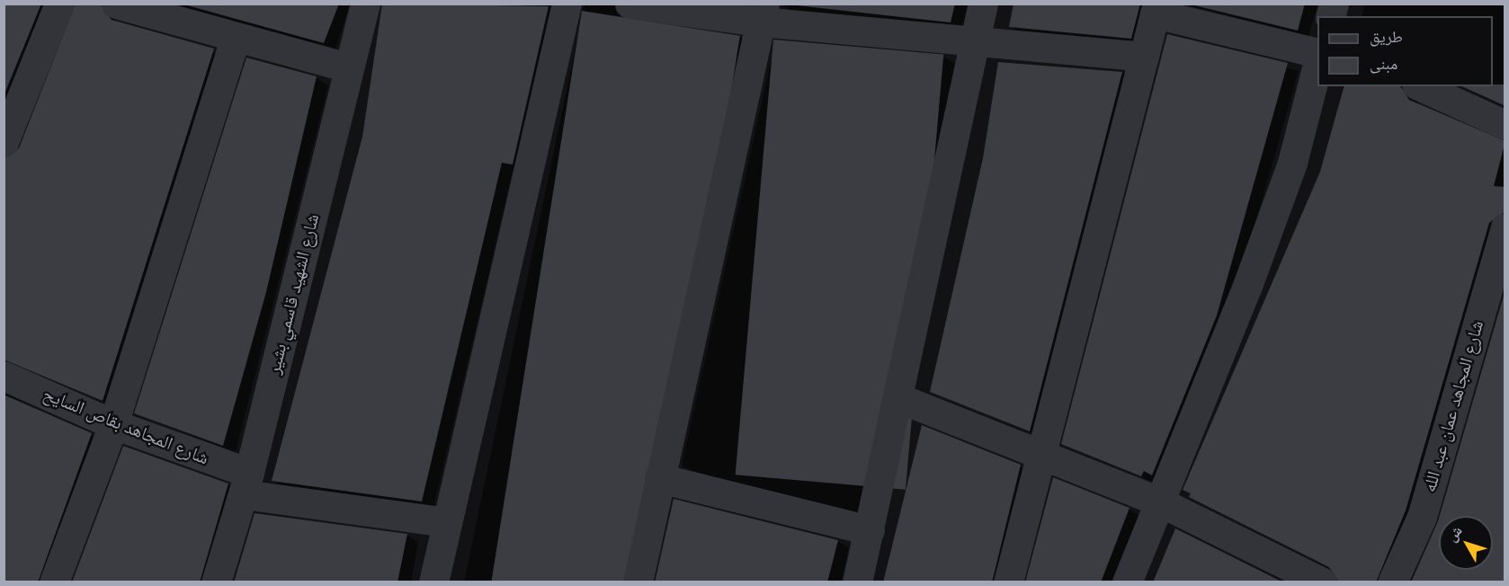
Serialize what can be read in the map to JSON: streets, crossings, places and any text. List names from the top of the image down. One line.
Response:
{"streets":{"street":["شارع الشهيد قاسمي بشير","شارع المجاهد عمان عبد الله","شارع المجاهد بقاص السايح"]},"crossings":[["شارع الشهيد قاسمي بشير","شارع المجاهد بقاص السايح"]],"legend":["طريق","مبنى"],"north":"top left"}
